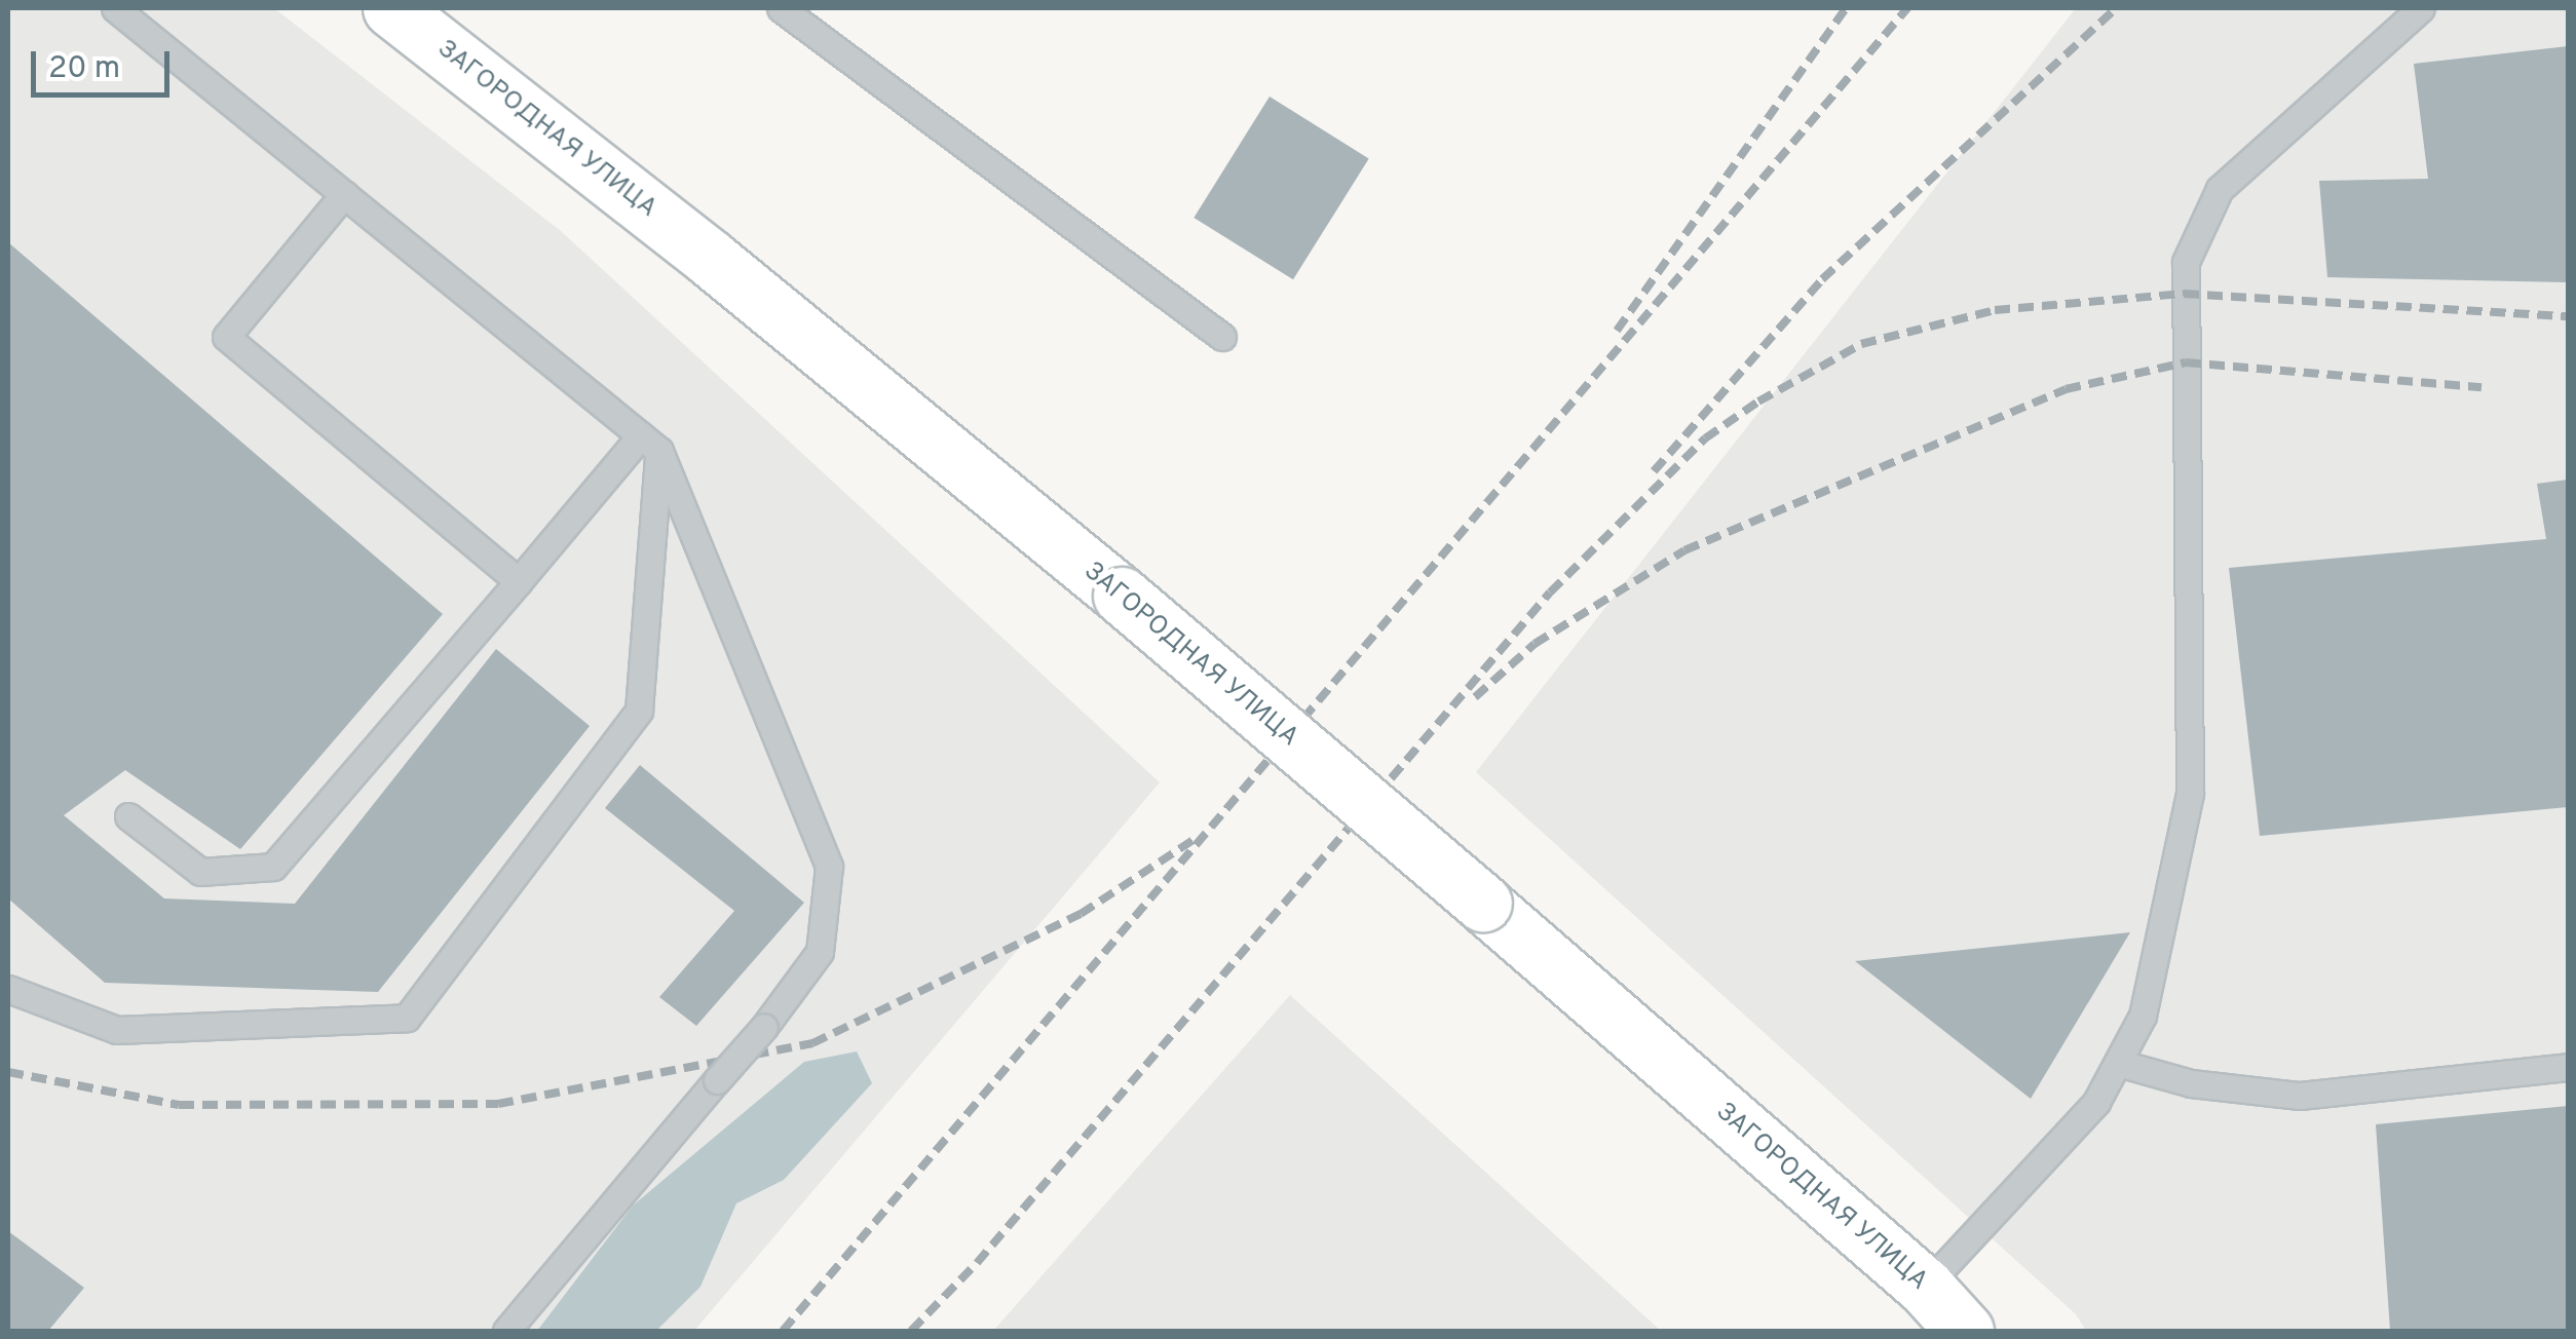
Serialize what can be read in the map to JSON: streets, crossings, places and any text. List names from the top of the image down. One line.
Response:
{"streets":{"main road":["ЗАГОРОДНАЯ УЛИЦА"]},"scale_bar":"20 m"}
